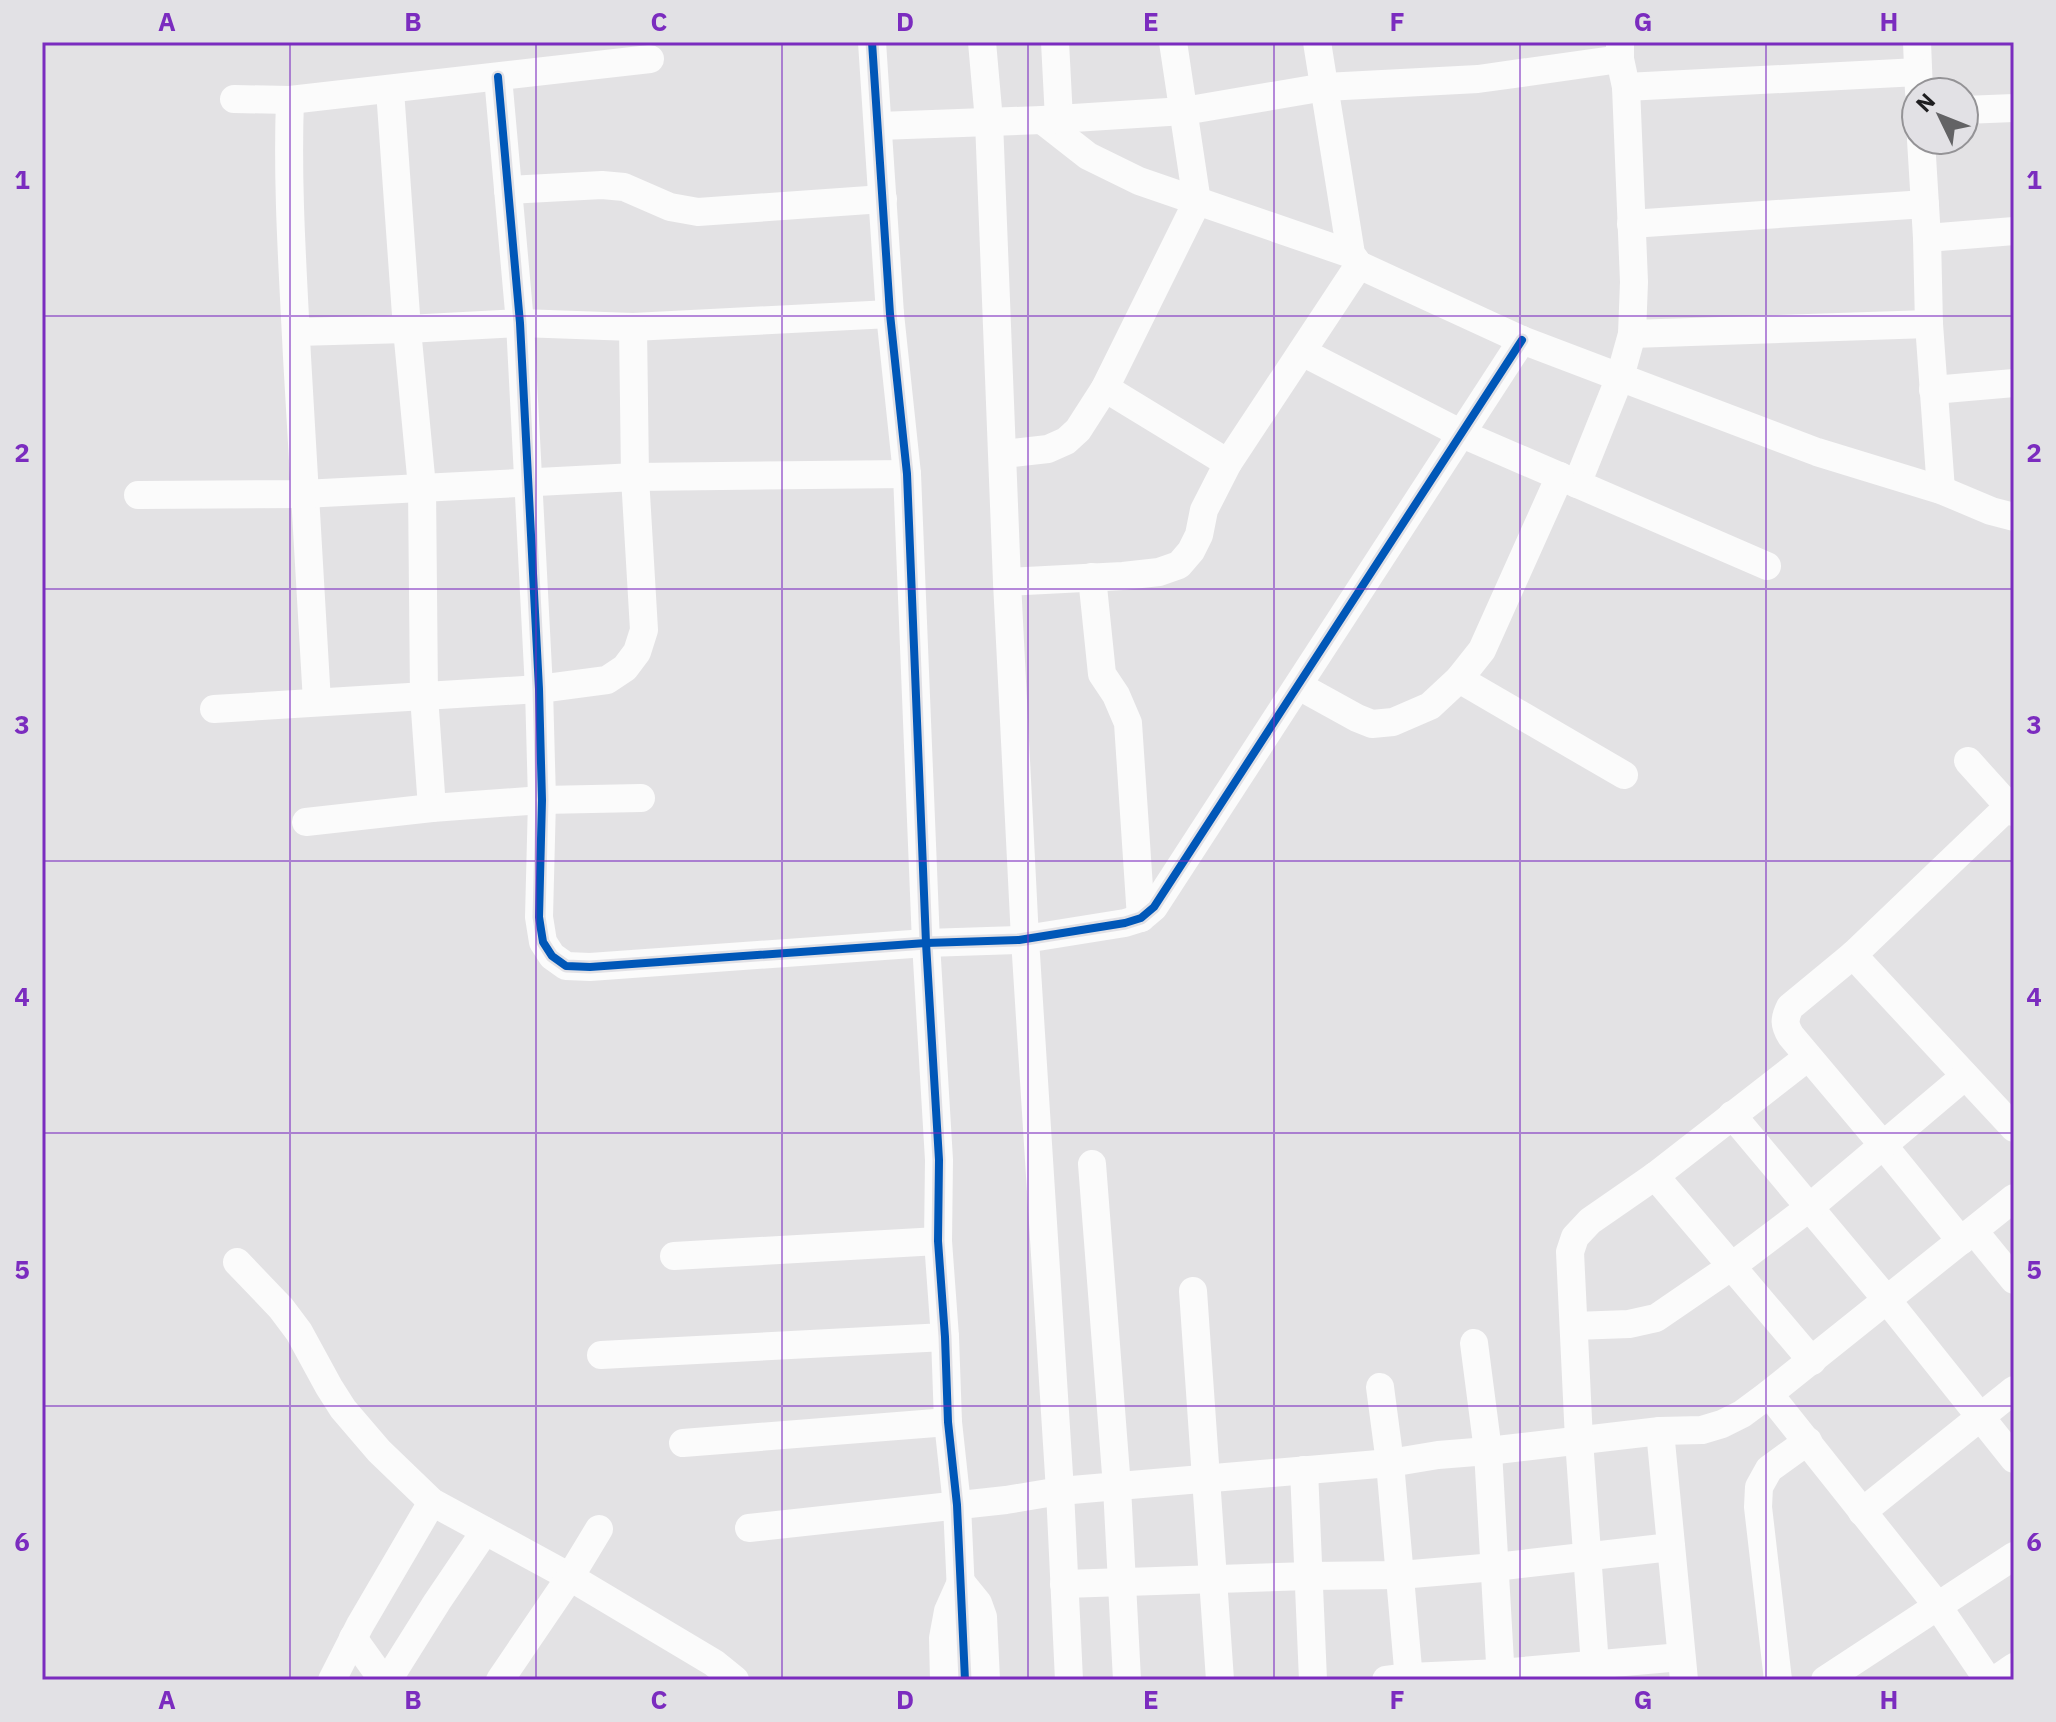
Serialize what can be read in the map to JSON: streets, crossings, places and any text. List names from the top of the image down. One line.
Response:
{"north":"top left","grid":{"columns":["A","B","C","D","E","F","G","H"],"rows":["1","2","3","4","5","6"]}}
